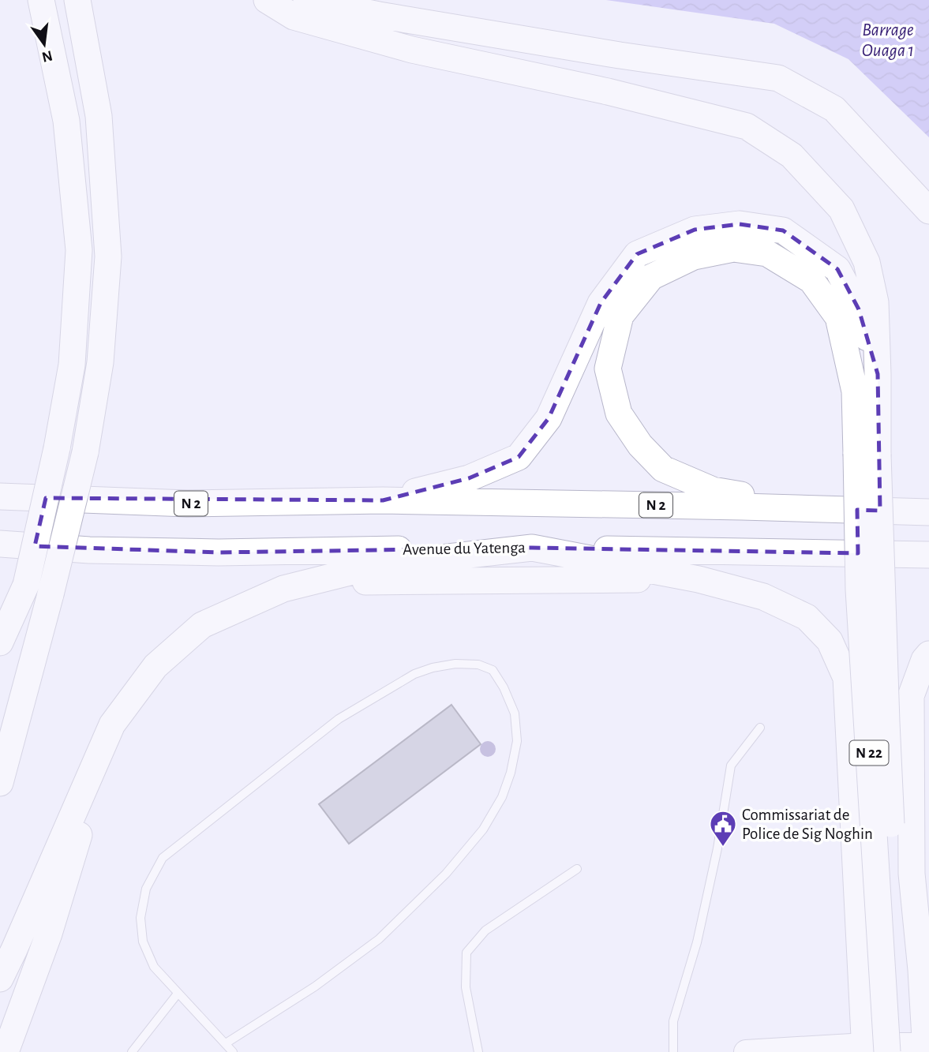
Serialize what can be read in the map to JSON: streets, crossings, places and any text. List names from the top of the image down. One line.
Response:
{"streets":{"main road":["N 2","Avenue du Yatenga","N 22"]},"water":["Barrage Ouaga 1"],"places":{"public building":["Commissariat de Police de Sig Noghin"]},"north":"bottom"}
